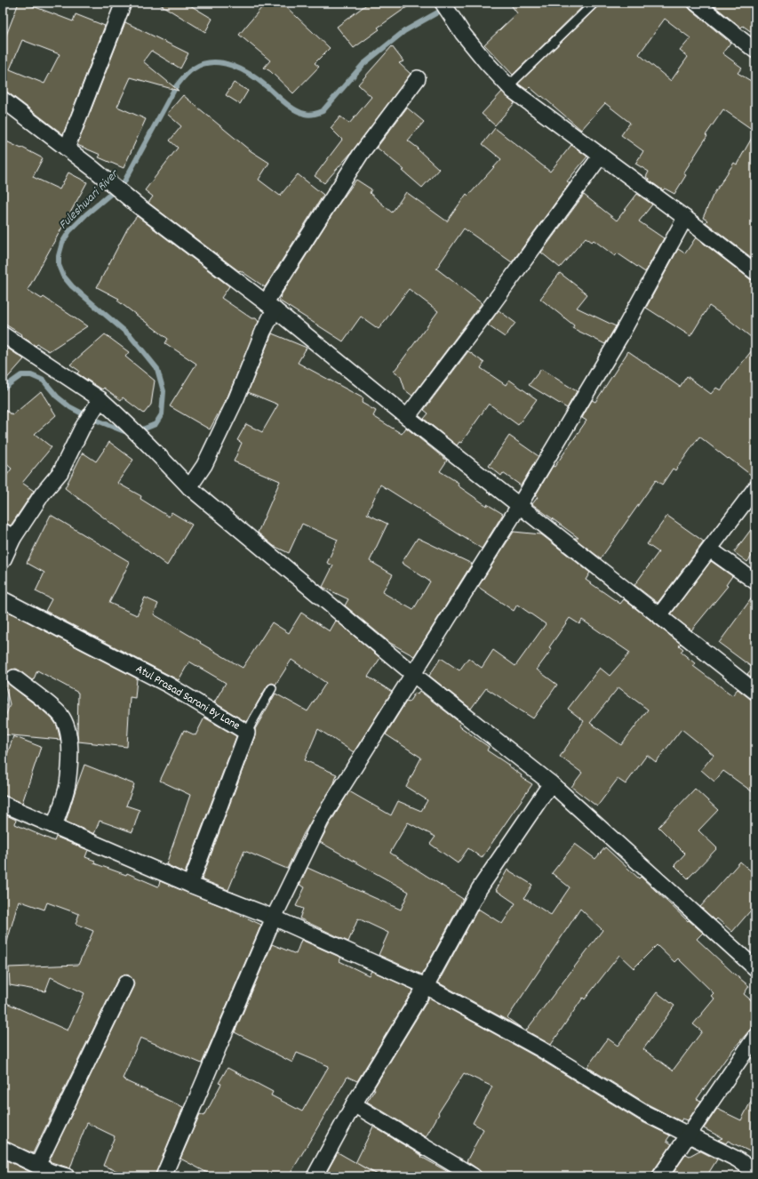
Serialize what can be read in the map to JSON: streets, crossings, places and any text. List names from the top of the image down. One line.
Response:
{"streets":{"street":["Atul Prasad Sarani By Lane"]},"water":["Fuleshwari River"]}
